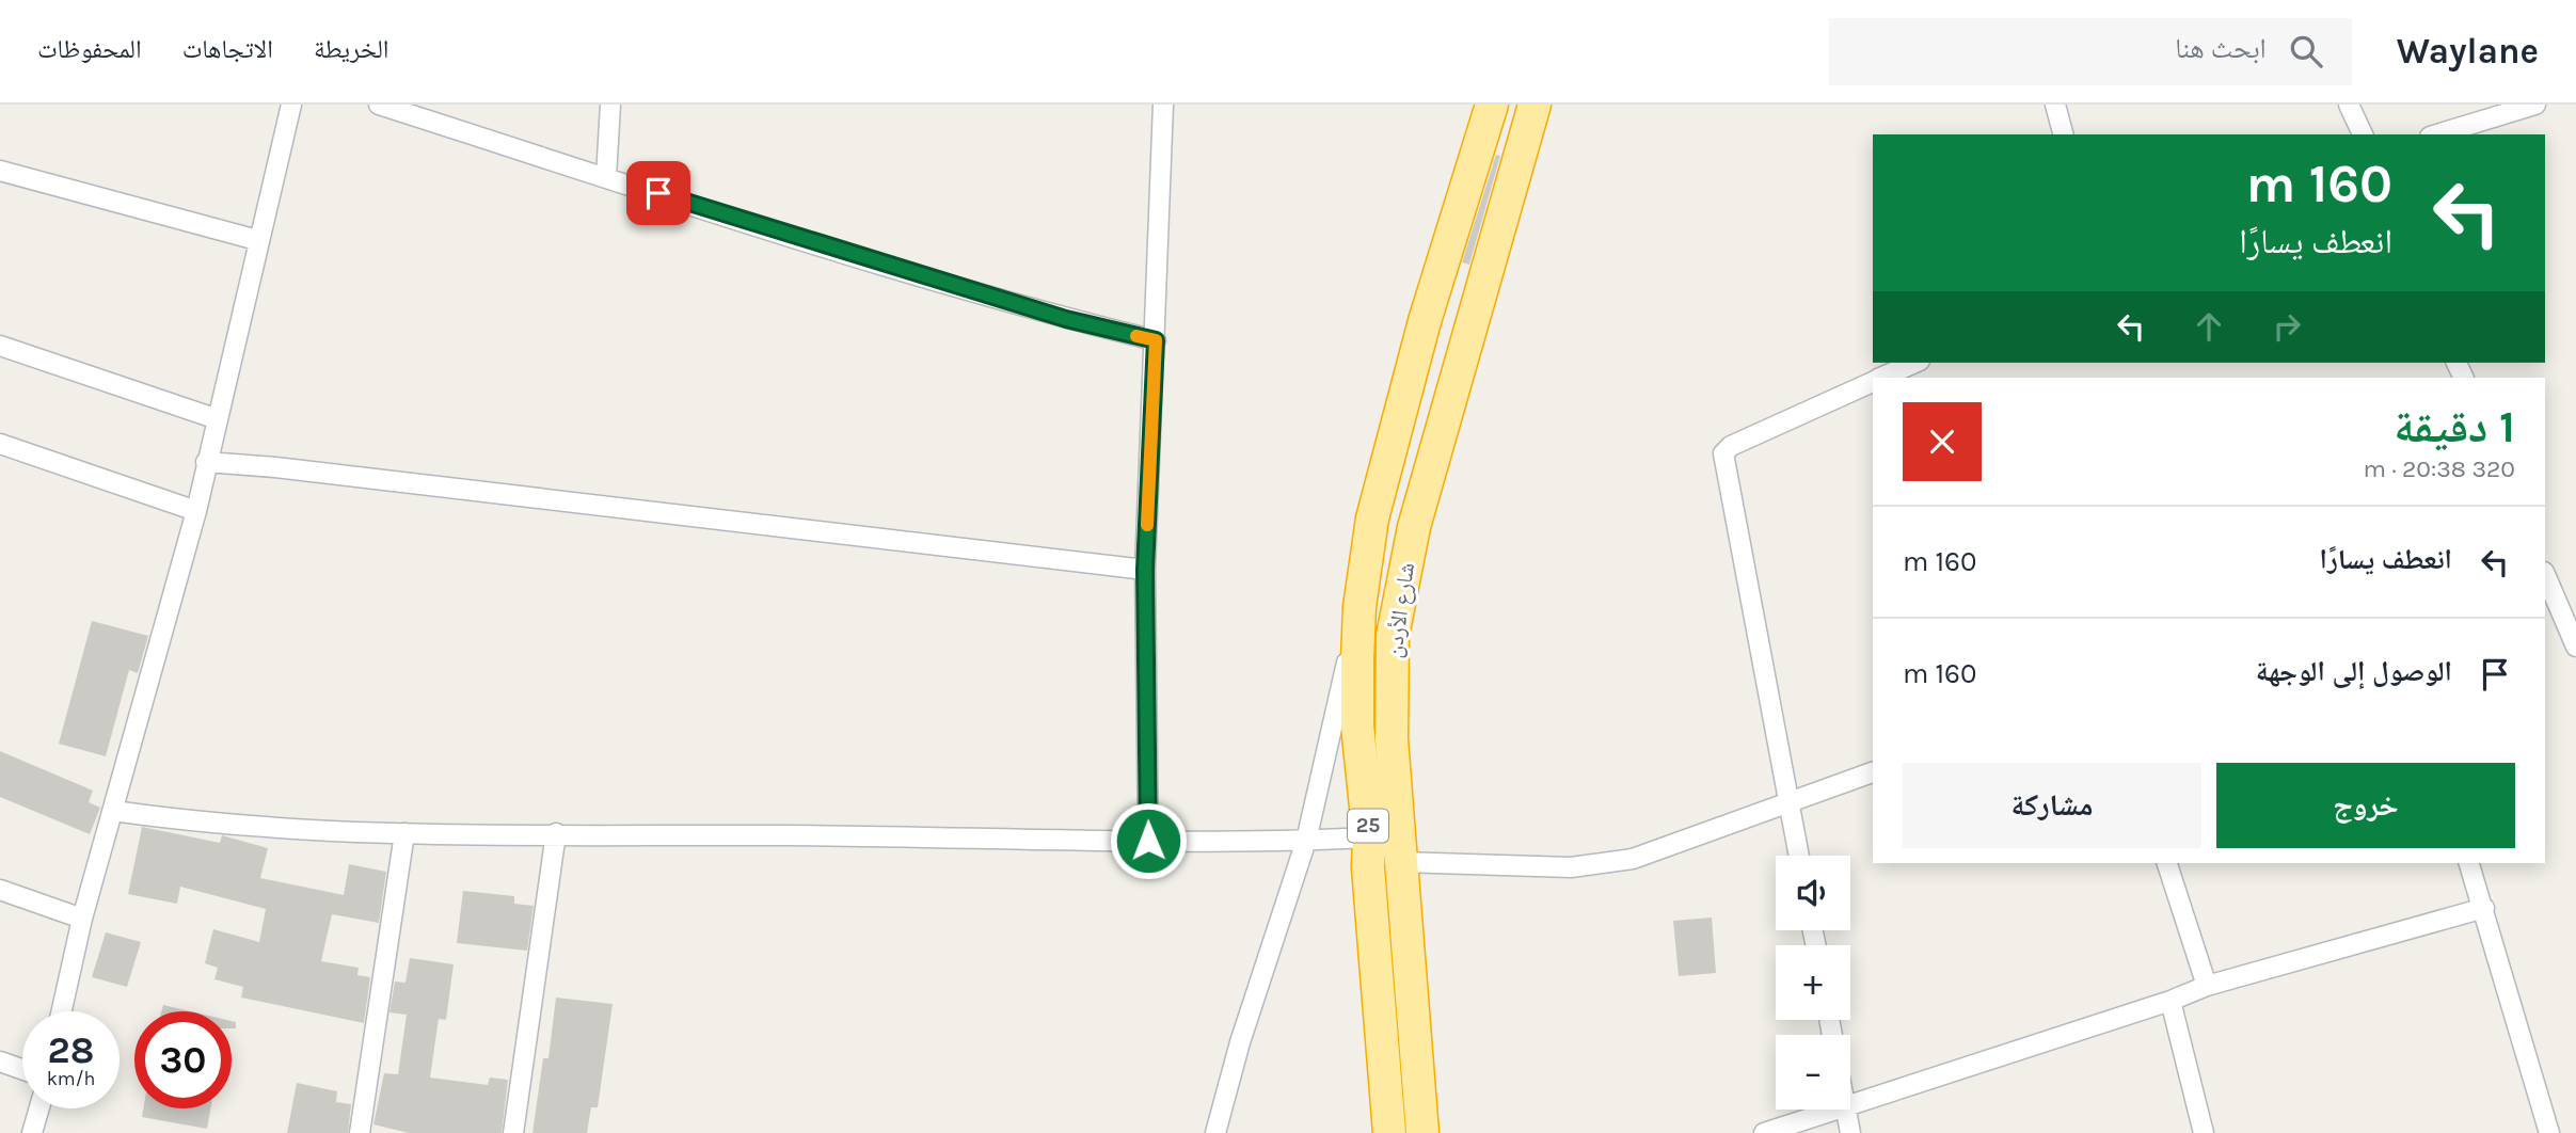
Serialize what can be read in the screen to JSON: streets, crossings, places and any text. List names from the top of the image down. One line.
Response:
{"streets":{"highway":["شارع الأردن","25"]},"page":{"header":"Waylane","search":"ابحث هنا","nav":["الخريطة","الاتجاهات","المحفوظات"],"turn":["160 m","انعطف يسارًا"],"heading":["1 دقيقة","320 m · 20:38"],"list":[{"name":"انعطف يسارًا","value":"160 m"},{"name":"الوصول إلى الوجهة","value":"160 m"}],"buttons":["خروج","مشاركة"],"map_buttons":["+","−"],"speed":"28 km/h","limit":"30"}}
